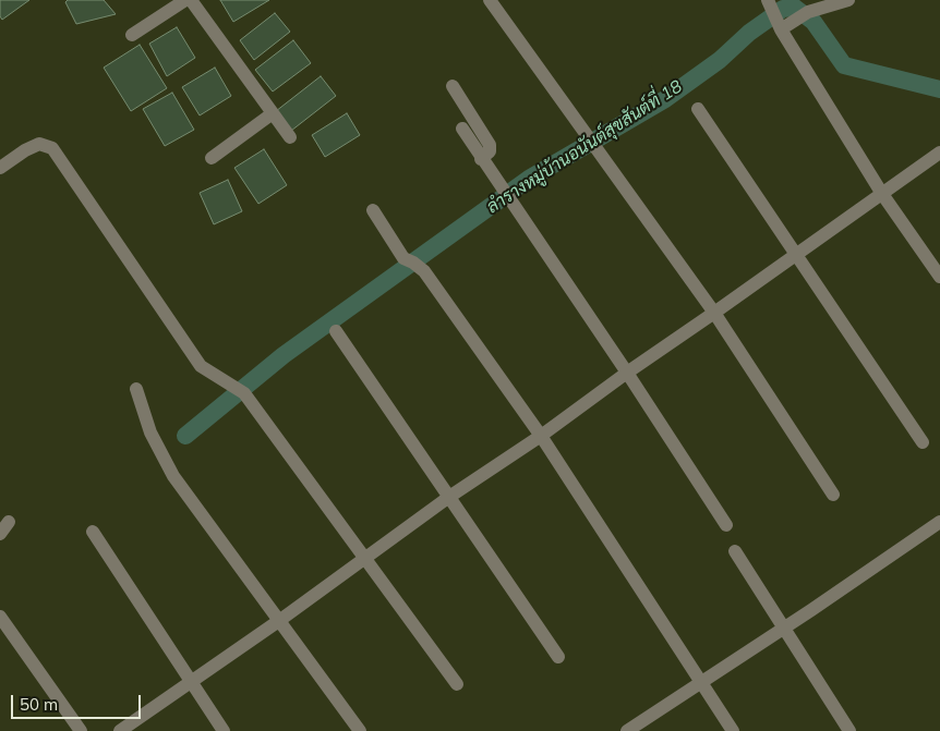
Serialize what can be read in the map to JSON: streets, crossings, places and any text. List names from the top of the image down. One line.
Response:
{"water":["ลำรางหมู่บ้านอนันต์สุขสันต์ที่ 18"],"scale_bar":"50 m"}
